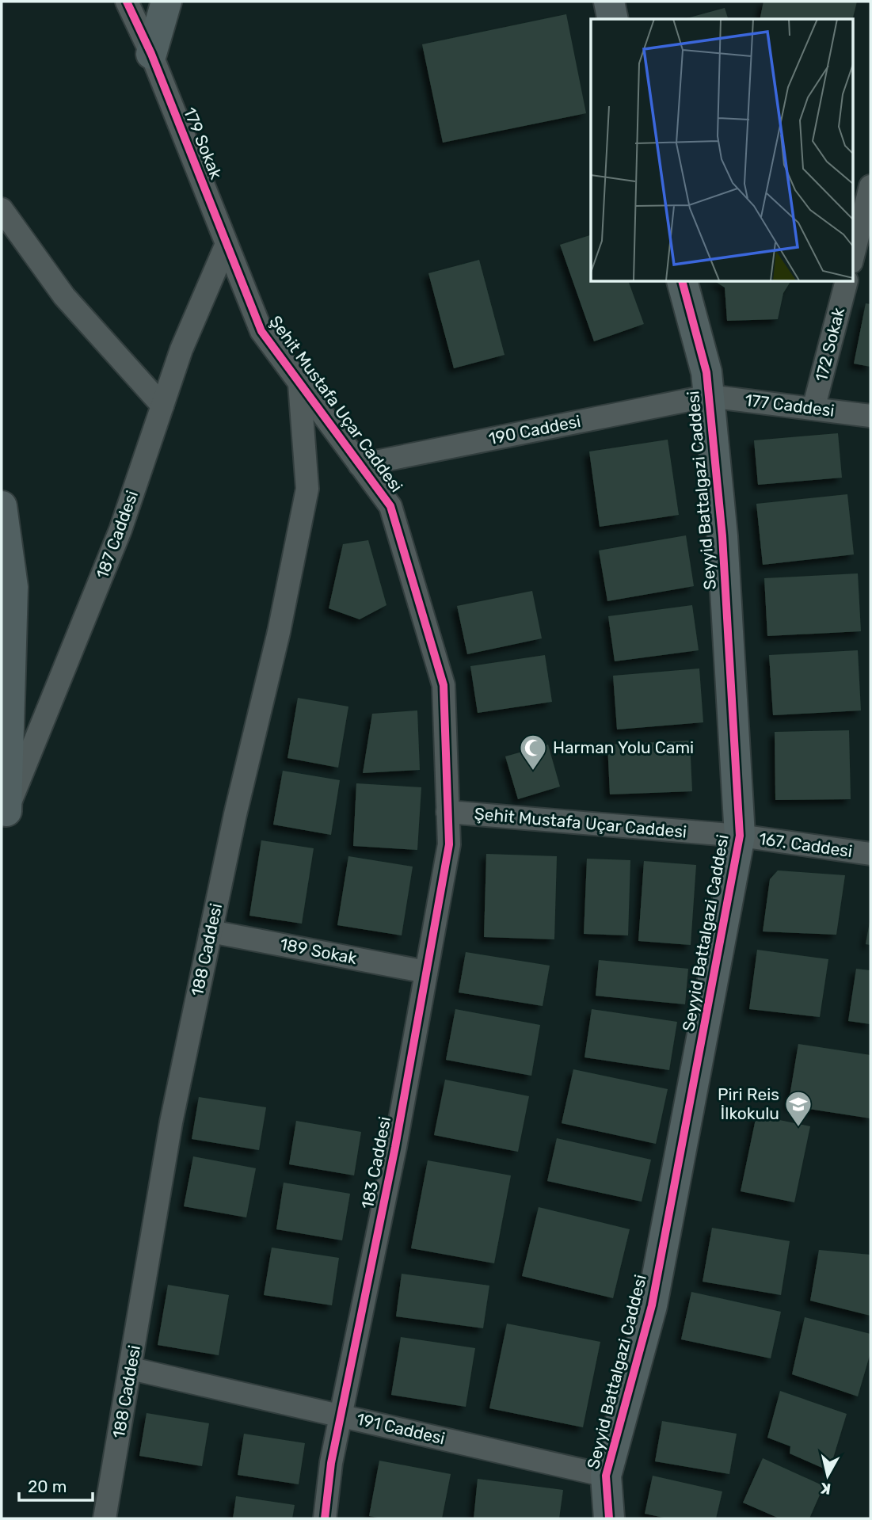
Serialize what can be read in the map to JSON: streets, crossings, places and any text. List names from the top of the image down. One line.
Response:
{"streets":{"street":["179 Sokak","172 Sokak","Şehit Mustafa Uçar Caddesi","177 Caddesi","190 Caddesi","Seyyid Battalgazi Caddesi","187 Caddesi","167. Caddesi","188 Caddesi","189 Sokak","183 Caddesi","191 Caddesi"]},"crossings":[["179 Sokak","Şehit Mustafa Uçar Caddesi"],["179 Sokak","187 Caddesi"],["172 Sokak","177 Caddesi"],["Şehit Mustafa Uçar Caddesi","190 Caddesi"],["Şehit Mustafa Uçar Caddesi","Seyyid Battalgazi Caddesi"],["Şehit Mustafa Uçar Caddesi","187 Caddesi"],["Şehit Mustafa Uçar Caddesi","167. Caddesi"],["Şehit Mustafa Uçar Caddesi","188 Caddesi"],["Şehit Mustafa Uçar Caddesi","183 Caddesi"],["177 Caddesi","190 Caddesi"],["177 Caddesi","Seyyid Battalgazi Caddesi"],["190 Caddesi","Seyyid Battalgazi Caddesi"],["Seyyid Battalgazi Caddesi","167. Caddesi"],["Seyyid Battalgazi Caddesi","191 Caddesi"],["188 Caddesi","189 Sokak"],["188 Caddesi","191 Caddesi"],["189 Sokak","183 Caddesi"],["183 Caddesi","191 Caddesi"]],"places":{"mosque":["Harman Yolu Cami"],"school or university":["Piri Reis İlkokulu"]},"scale_bar":"20 m","north":"bottom"}
